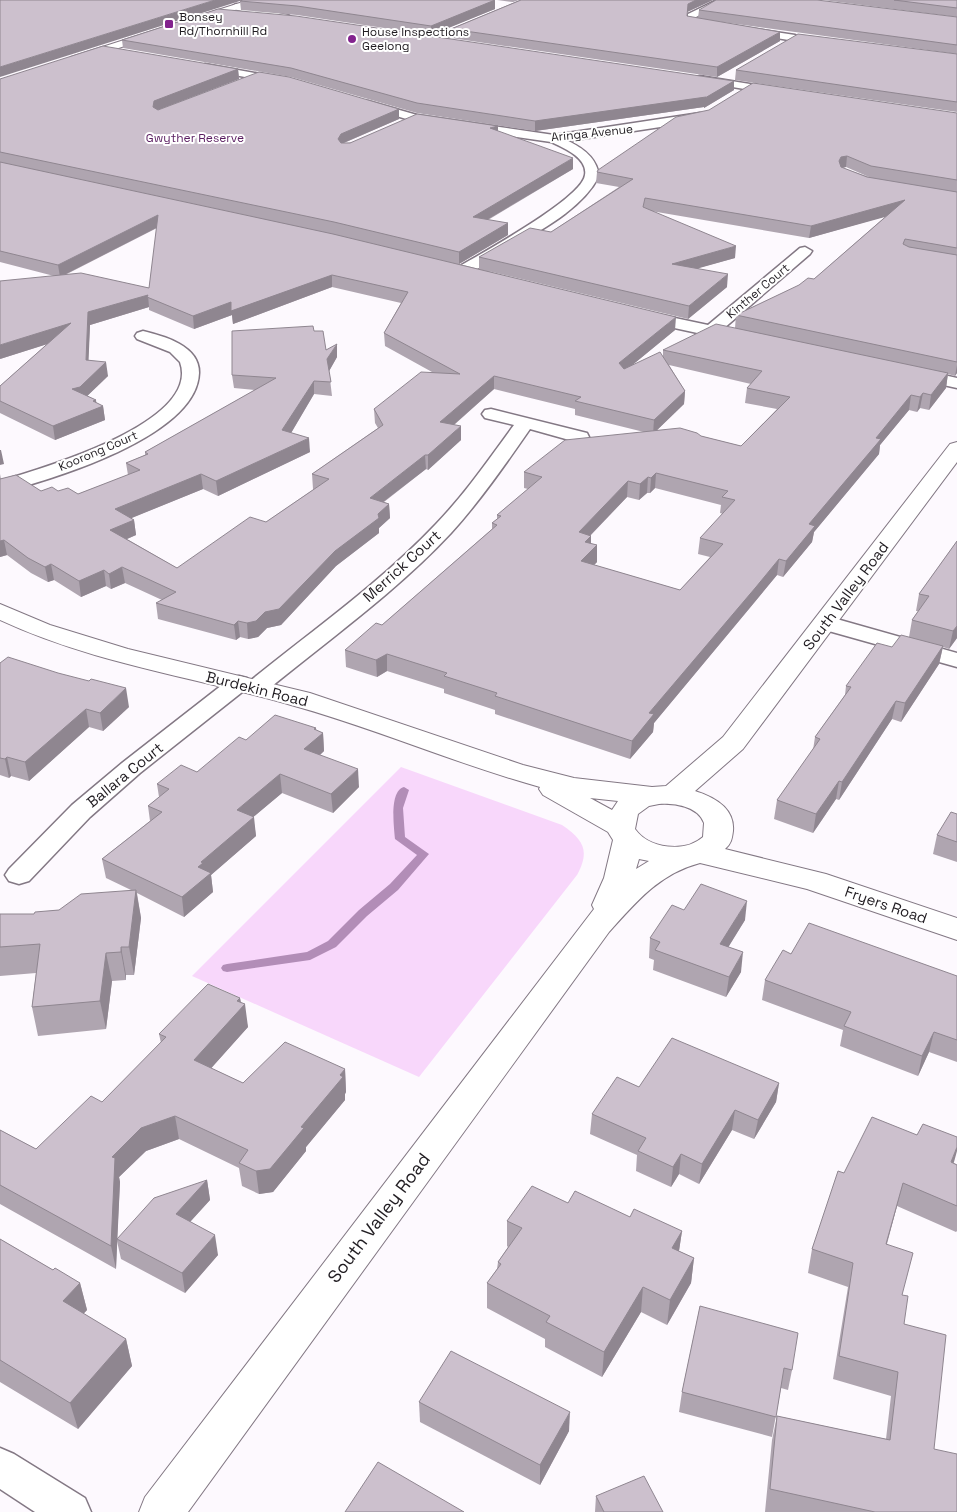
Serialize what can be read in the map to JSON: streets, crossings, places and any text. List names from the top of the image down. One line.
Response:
{"streets":{"main road":["South Valley Road","Burdekin Road","Fryers Road"],"street":["Aringa Avenue","Kinther Court","Koorong Court","Merrick Court","Ballara Court"]},"crossings":[["Merrick Court","Burdekin Road"],["Merrick Court","Ballara Court"],["South Valley Road","Burdekin Road"],["South Valley Road","Fryers Road"],["Burdekin Road","Ballara Court"],["Burdekin Road","Fryers Road"]],"parks":["Gwyther Reserve"],"places":{"transit":["Bonsey Rd/Thornhill Rd"],"other":["House Inspections Geelong"]}}
